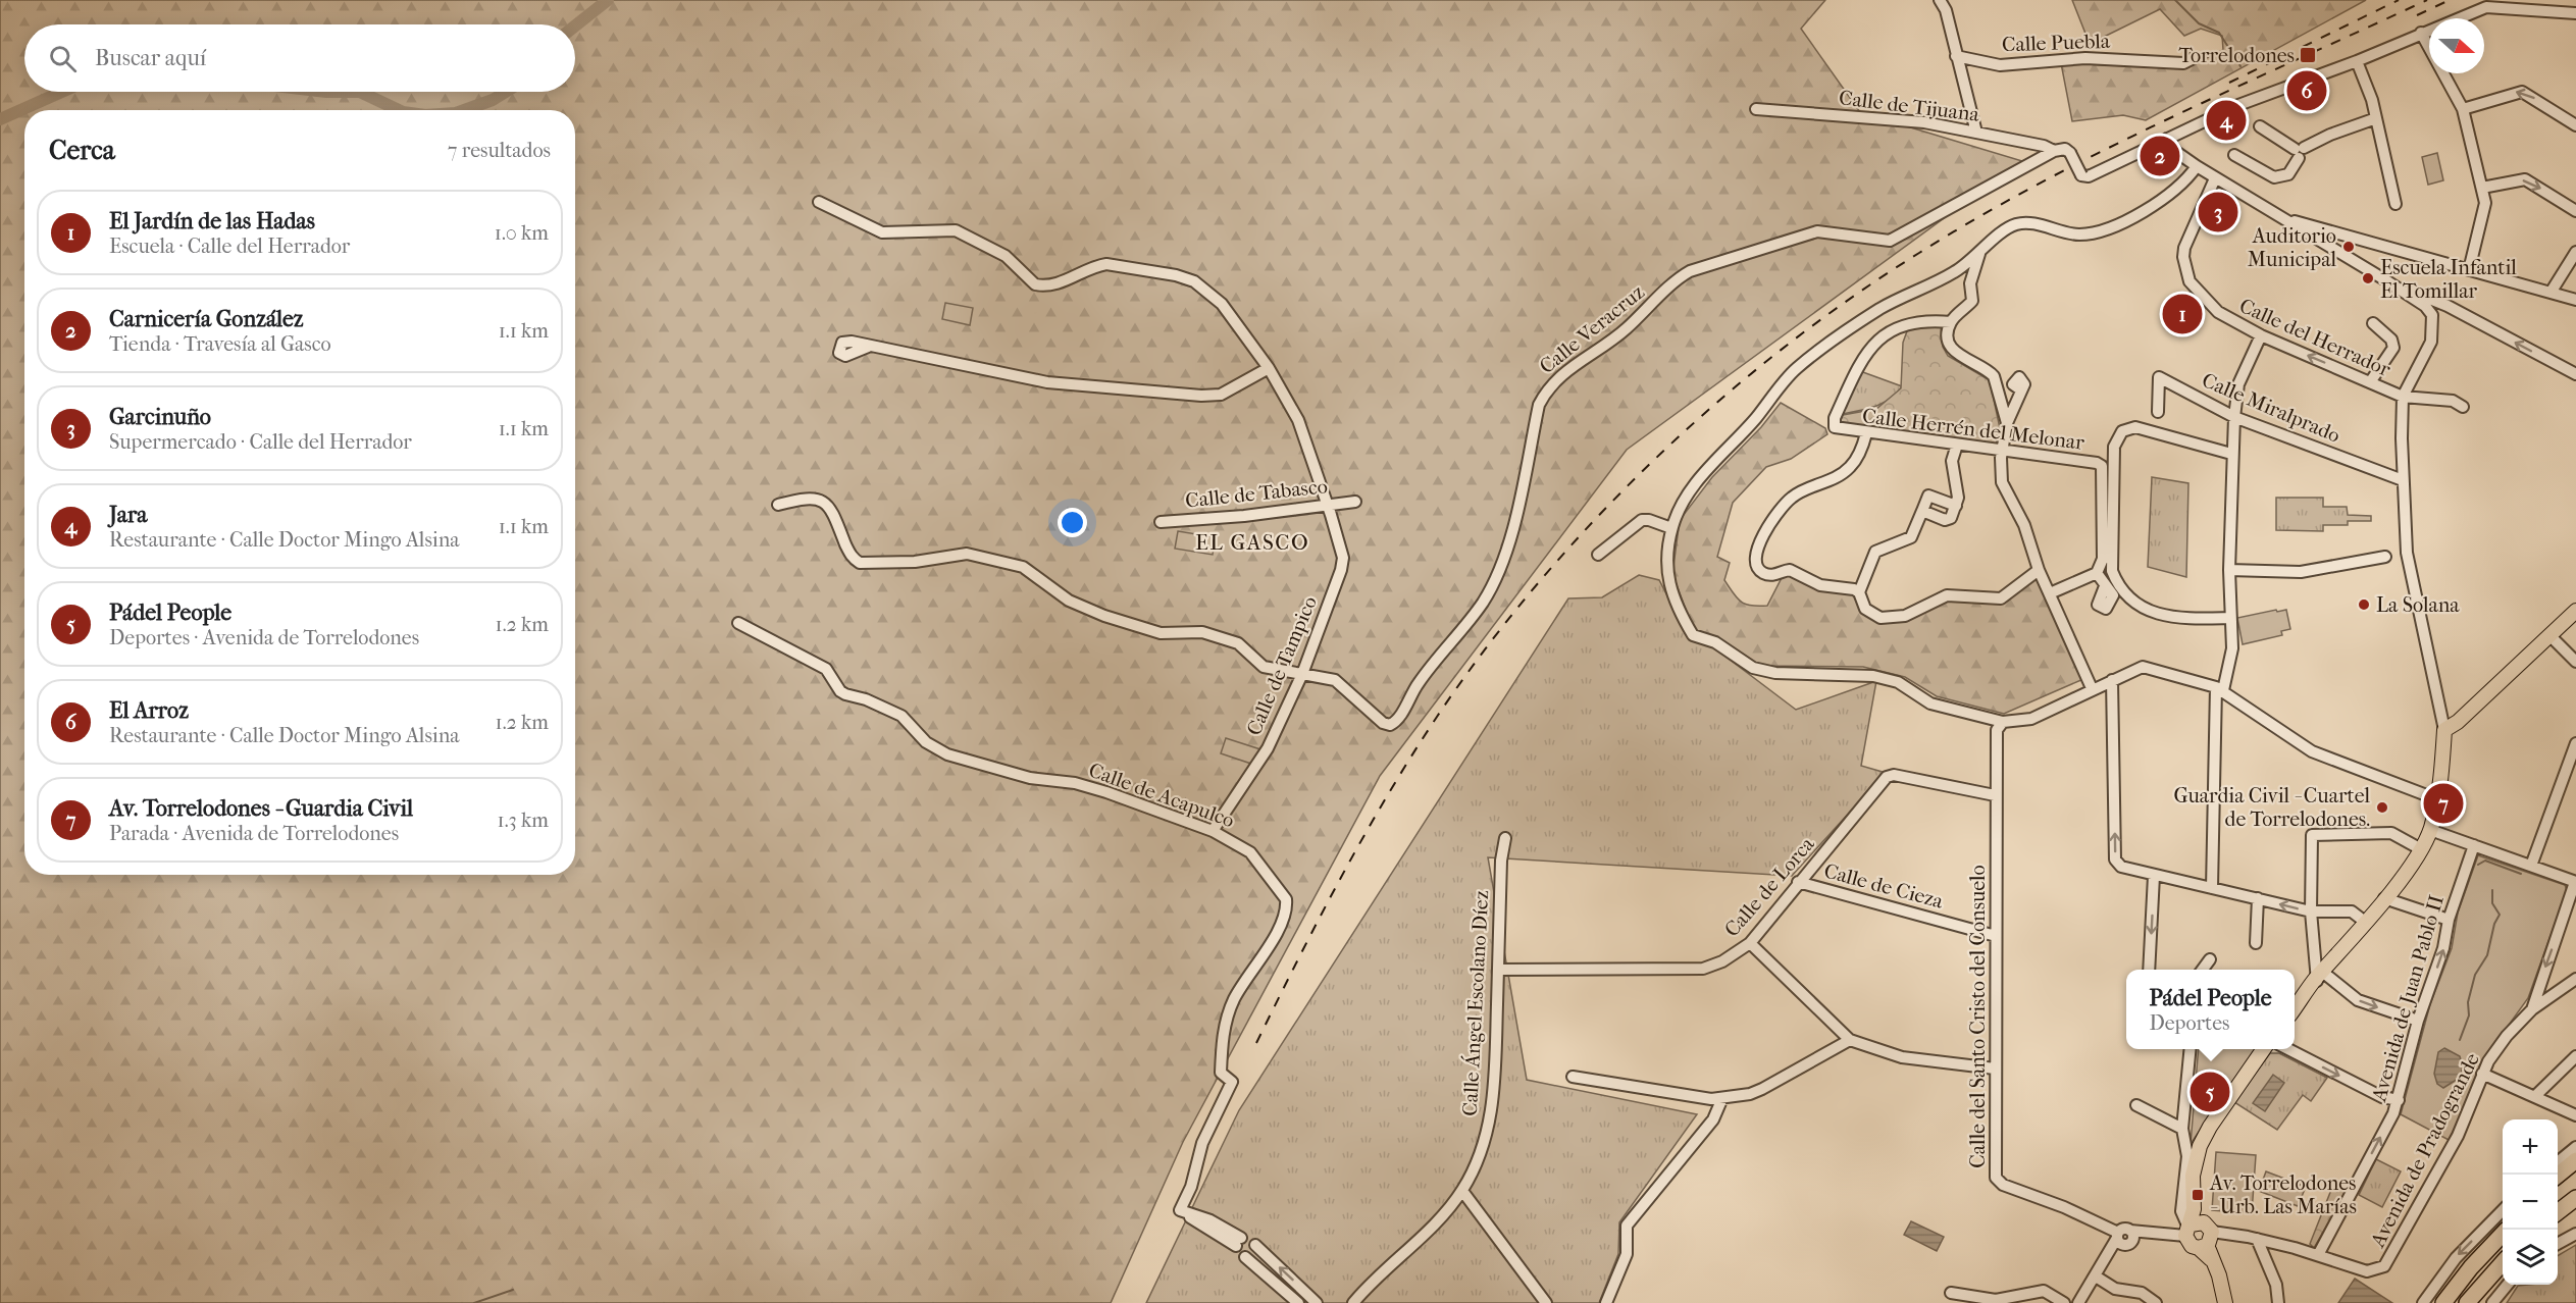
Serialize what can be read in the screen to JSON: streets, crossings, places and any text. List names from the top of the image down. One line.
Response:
{"streets":{"street":["Calle Puebla","Calle de Tijuana","Calle Veracruz","Calle del Herrador","Calle Miralprado","Calle Herrén del Melonar","Calle de Tabasco","Calle de Tampico","Calle de Acapulco","Calle de Cieza","Calle de Lorca","Avenida de Juan Pablo II","Calle Ángel Escolano Díez","Calle del Santo Cristo del Consuelo","Avenida de Pradogrande"]},"crossings":[["Calle de Tijuana","Calle Veracruz"],["Calle Veracruz","Calle de Tampico"],["Calle de Tabasco","Calle de Tampico"],["Calle de Tampico","Calle de Acapulco"],["Calle de Cieza","Calle de Lorca"],["Calle de Cieza","Calle del Santo Cristo del Consuelo"],["Calle de Lorca","Calle Ángel Escolano Díez"],["Calle de Lorca","Calle del Santo Cristo del Consuelo"],["Avenida de Juan Pablo II","Avenida de Pradogrande"]],"one_way":["Avenida de Juan Pablo II"],"districts":["EL GASCO"],"places":{"transit":["Torrelodones","Av. Torrelodones - Urb. Las Marías"],"other":["Auditorio Municipal","Escuela Infantil El Tomillar","La Solana","Guardia Civil - Cuartel de Torrelodones."]},"north":"right","page":{"search":"Buscar aquí","pins":["6","4","2","3","1","7","5"],"heading":["Cerca","7 resultados"],"list":[{"mark":"1","name":"El Jardín de las Hadas","note":"Escuela · Calle del Herrador","value":"1.0 km"},{"mark":"2","name":"Carnicería González","note":"Tienda · Travesía al Gasco","value":"1.1 km"},{"mark":"3","name":"Garcinuño","note":"Supermercado · Calle del Herrador","value":"1.1 km"},{"mark":"4","name":"Jara","note":"Restaurante · Calle Doctor Mingo Alsina","value":"1.1 km"},{"mark":"5","name":"Pádel People","note":"Deportes · Avenida de Torrelodones","value":"1.2 km"},{"mark":"6","name":"El Arroz","note":"Restaurante · Calle Doctor Mingo Alsina","value":"1.2 km"},{"mark":"7","name":"Av. Torrelodones - Guardia Civil","note":"Parada · Avenida de Torrelodones","value":"1.3 km"}],"popup":["Pádel People","Deportes"],"map_buttons":["+","−"]}}
